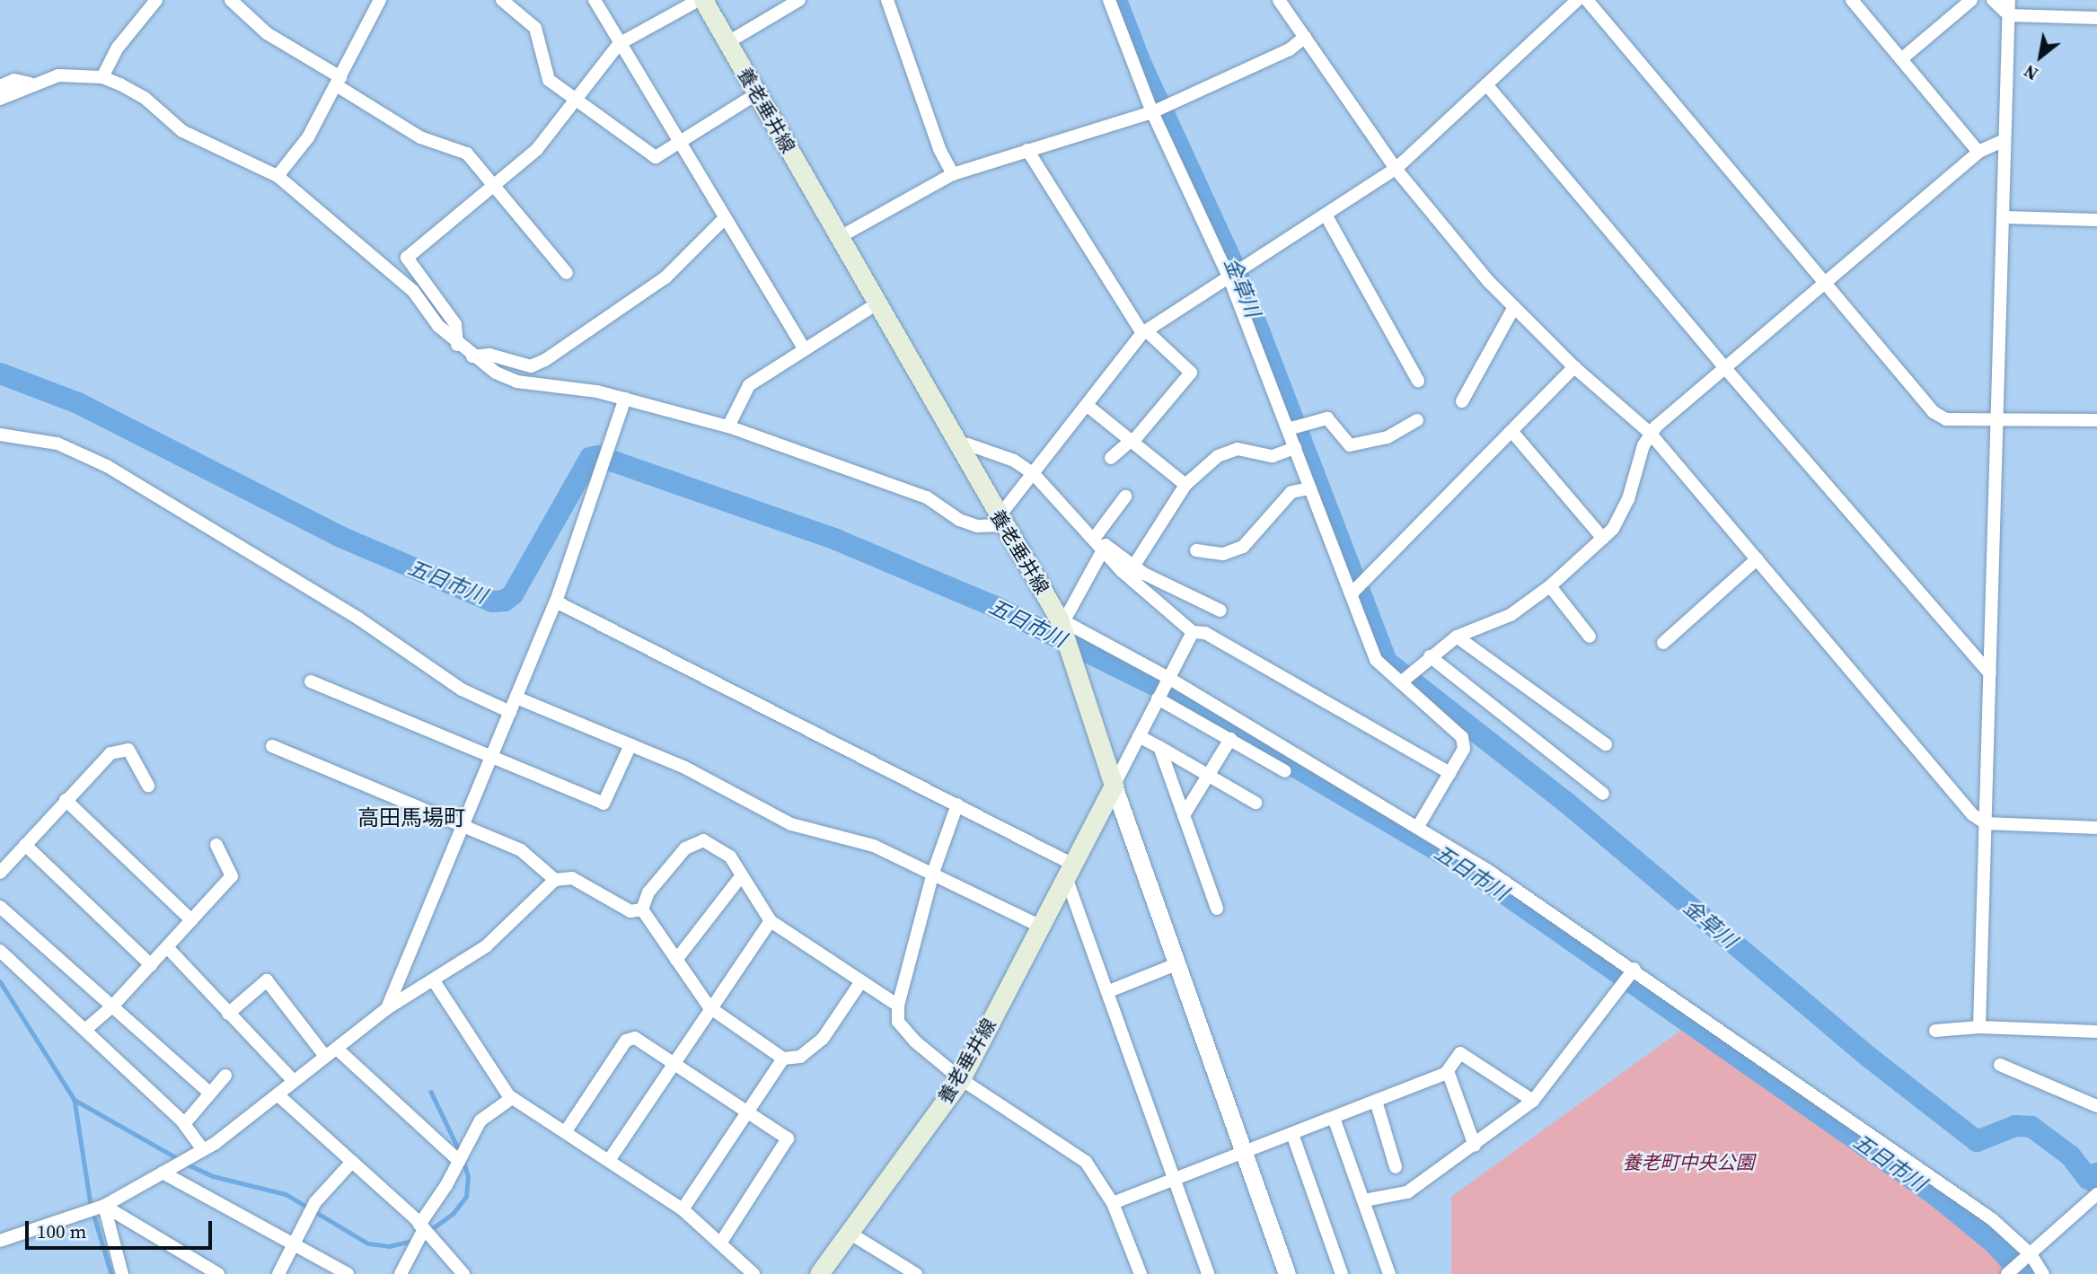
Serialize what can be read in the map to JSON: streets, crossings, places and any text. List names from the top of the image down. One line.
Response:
{"streets":{"main road":["養老垂井線"]},"districts":["高田馬場町"],"water":["金草川","五日市川"],"parks":["養老町中央公園"],"scale_bar":"100 m","north":"bottom left"}
